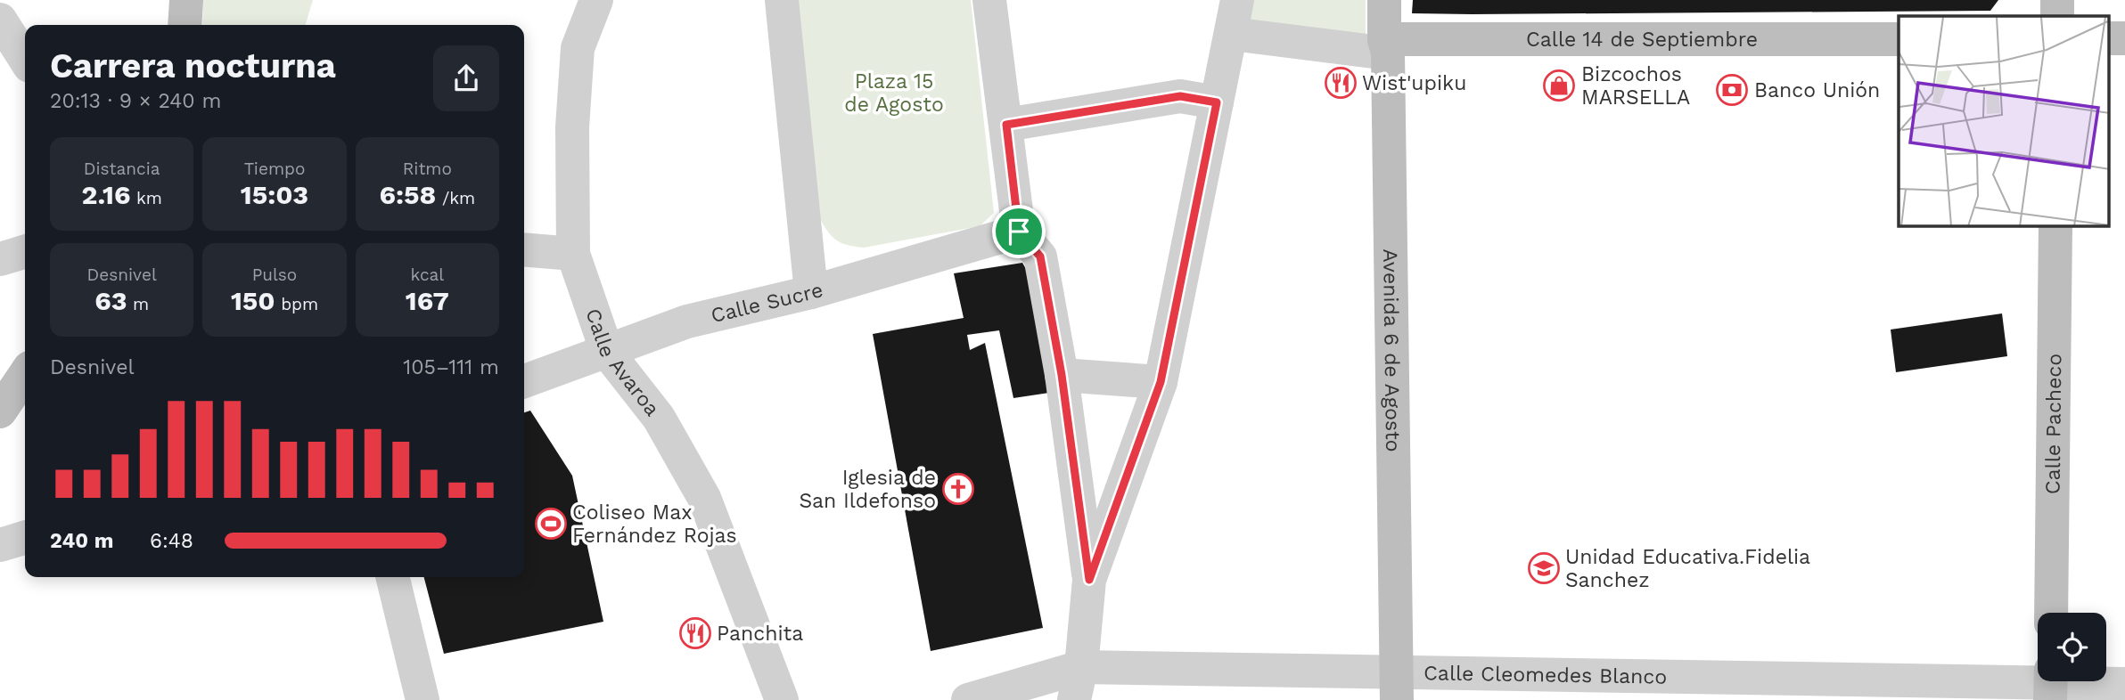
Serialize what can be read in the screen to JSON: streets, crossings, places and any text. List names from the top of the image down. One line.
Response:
{"streets":{"main road":["Calle 14 de Septiembre","Avenida 6 de Agosto","Calle Pacheco"],"street":["Calle Sucre","Calle Avaroa","Calle Cleomedes Blanco"]},"crossings":[["Calle 14 de Septiembre","Avenida 6 de Agosto"],["Calle Sucre","Calle Avaroa"],["Avenida 6 de Agosto","Calle Cleomedes Blanco"]],"parks":["Plaza 15 de Agosto"],"places":{"restaurant":["Wist'upiku","Panchita"],"shop":["Bizcochos MARSELLA"],"bank":["Banco Unión"],"church":["Iglesia de San Ildefonso"],"sports":["Coliseo Max Fernández Rojas"],"school or university":["Unidad Educativa.Fidelia Sanchez"]},"page":{"heading":["Carrera nocturna","20:13 · 9 × 240 m"],"stats":[["Distancia","2.16 km"],["Tiempo","15:03"],["Ritmo","6:58 /km"],["Desnivel","63 m"],["Pulso","150 bpm"],["kcal","167"]],"chart":["Desnivel","105–111 m"],"list":[{"name":"240 m","note":"6:48"}]}}
